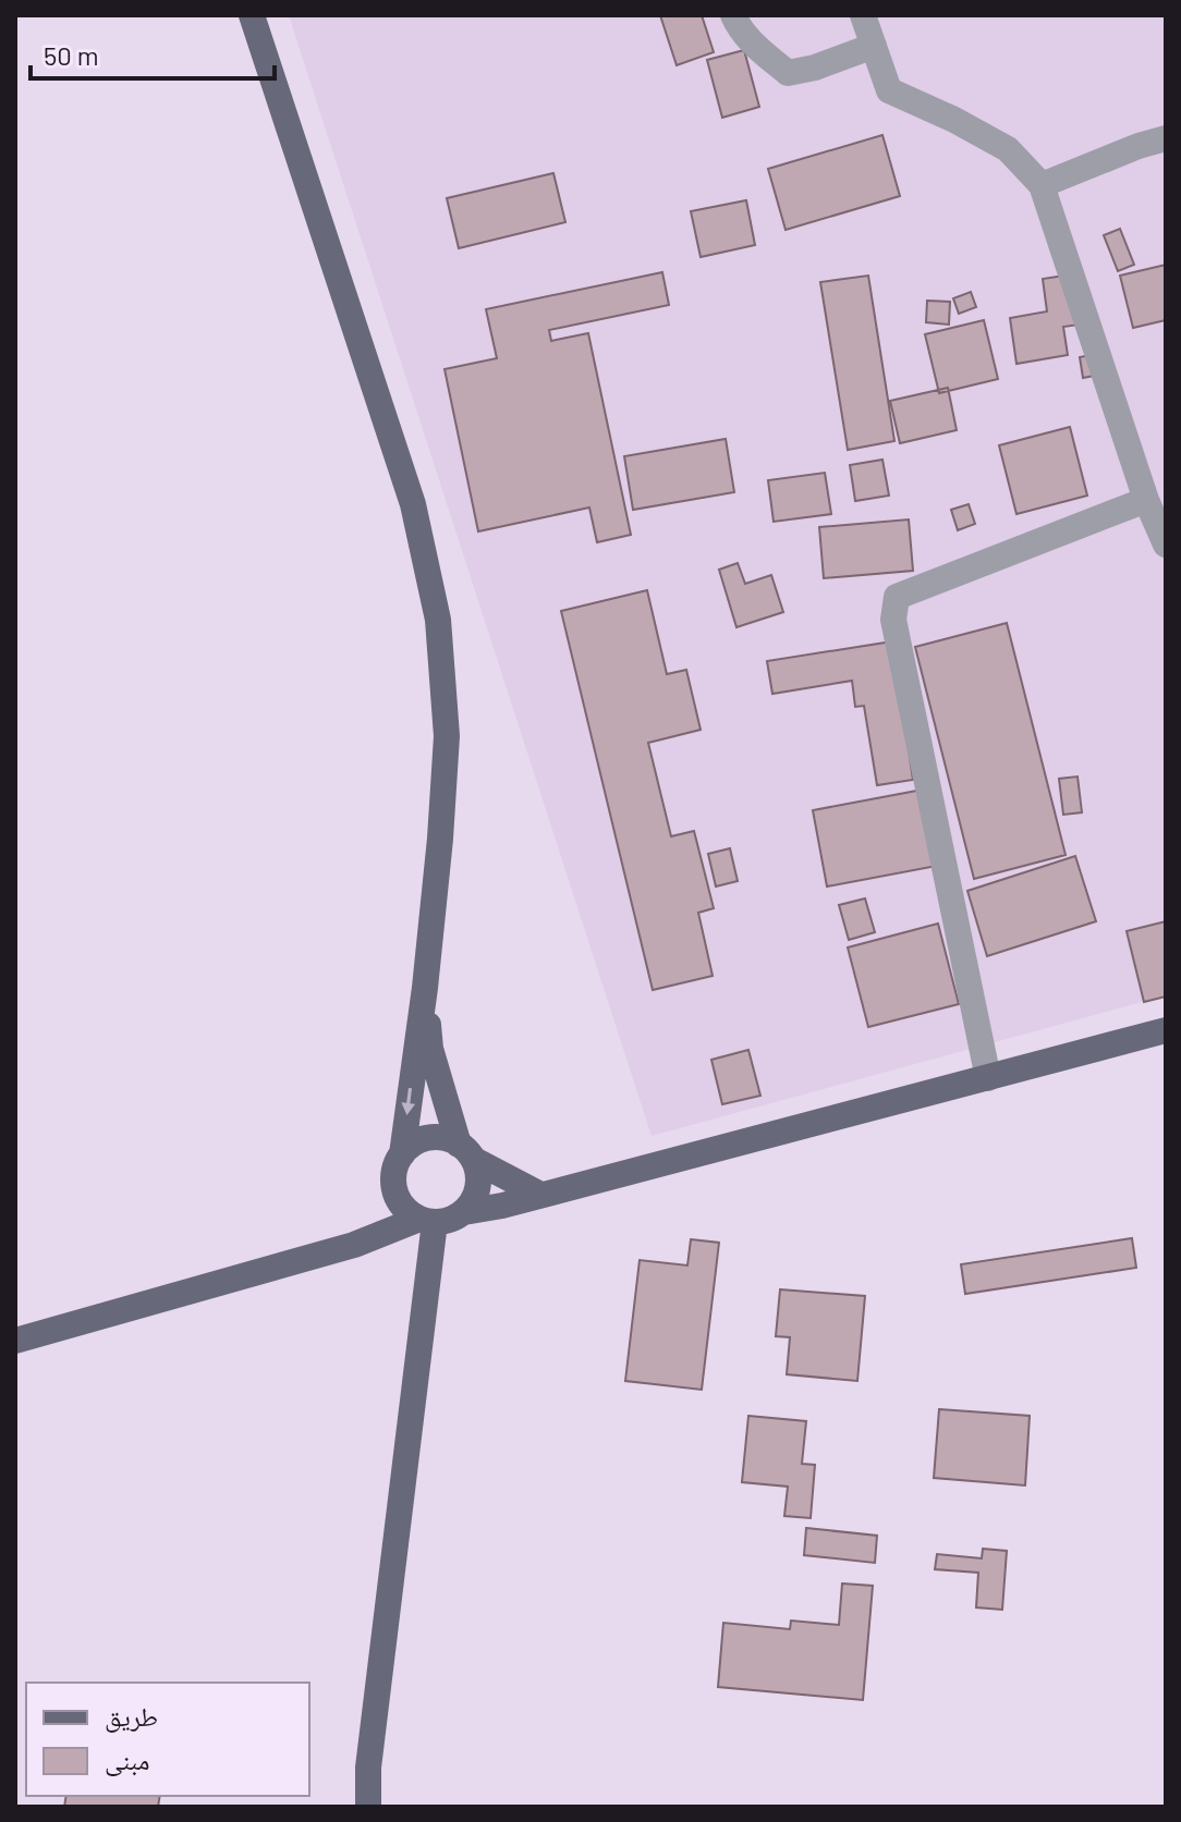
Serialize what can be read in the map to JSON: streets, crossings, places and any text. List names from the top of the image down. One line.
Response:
{"legend":["طريق","مبنى"],"scale_bar":"50 m"}
